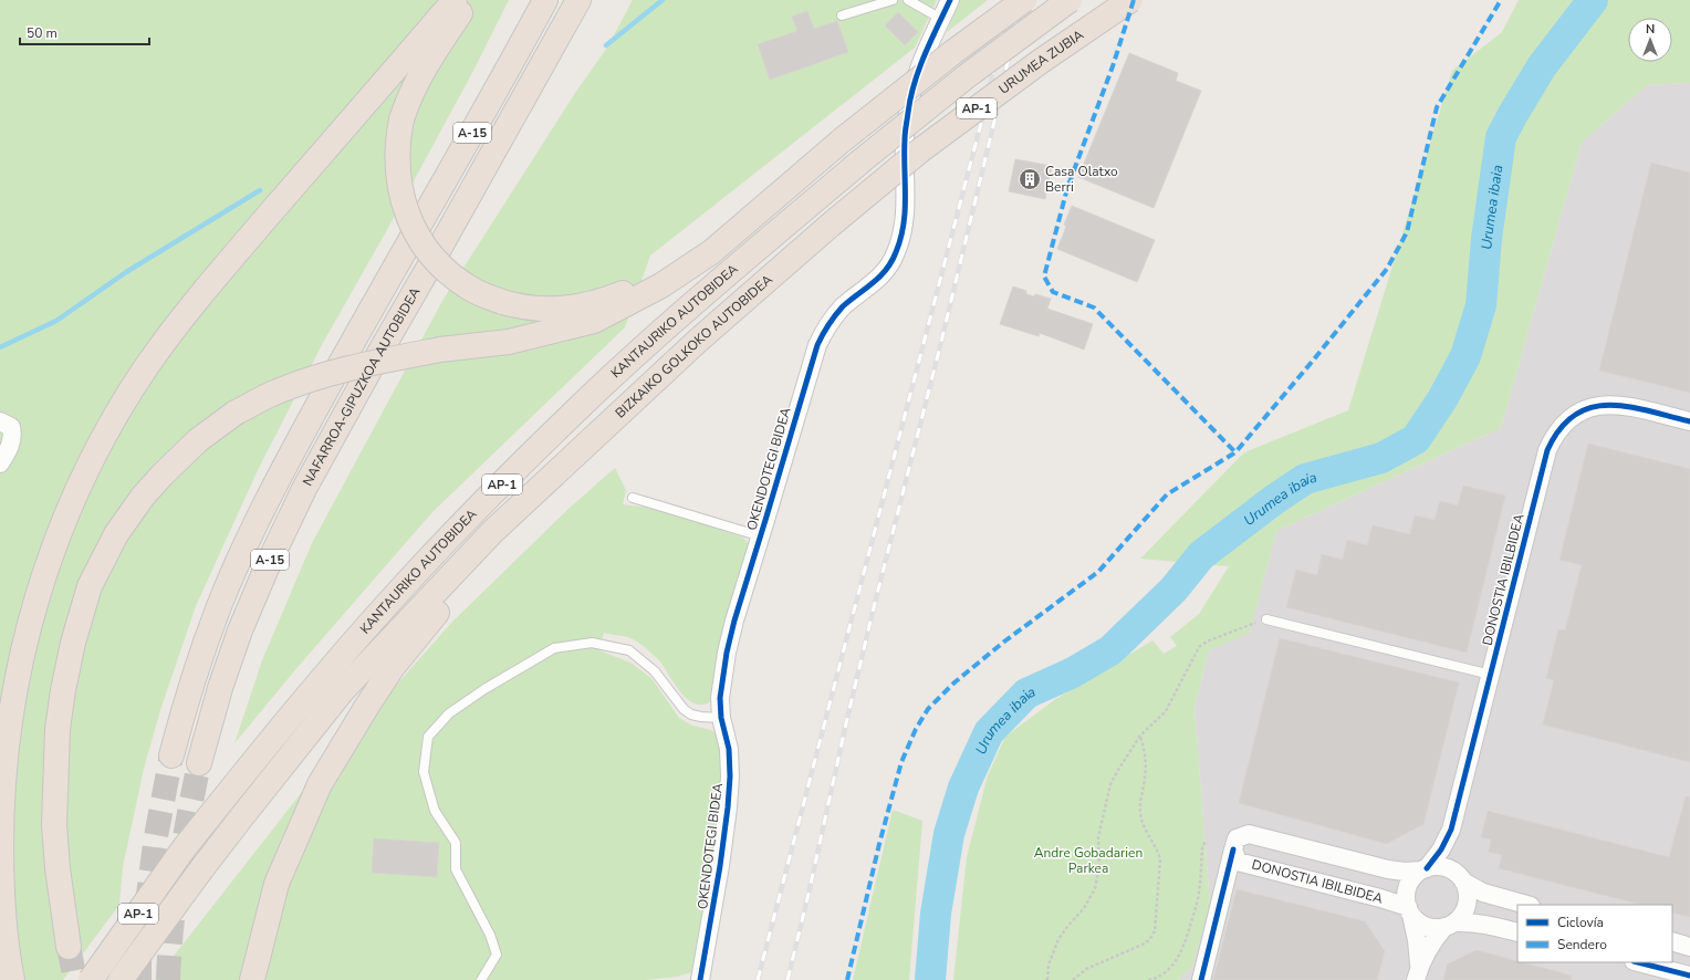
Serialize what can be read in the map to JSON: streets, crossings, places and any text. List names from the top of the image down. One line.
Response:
{"streets":{"highway":["URUMEA ZUBIA","AP-1","A-15","KANTAURIKO AUTOBIDEA","BIZKAIKO GOLKOKO AUTOBIDEA","NAFARROA-GIPUZKOA AUTOBIDEA"],"street":["OKENDOTEGI BIDEA","DONOSTIA IBILBIDEA"]},"crossings":[["URUMEA ZUBIA","BIZKAIKO GOLKOKO AUTOBIDEA"],["KANTAURIKO AUTOBIDEA","BIZKAIKO GOLKOKO AUTOBIDEA"]],"water":["Urumea ibaia"],"parks":["Andre Gobadarien Parkea"],"places":{"building":["Casa Olatxo Berri"]},"legend":["Ciclovía","Sendero"],"scale_bar":"50 m","north":"top"}
